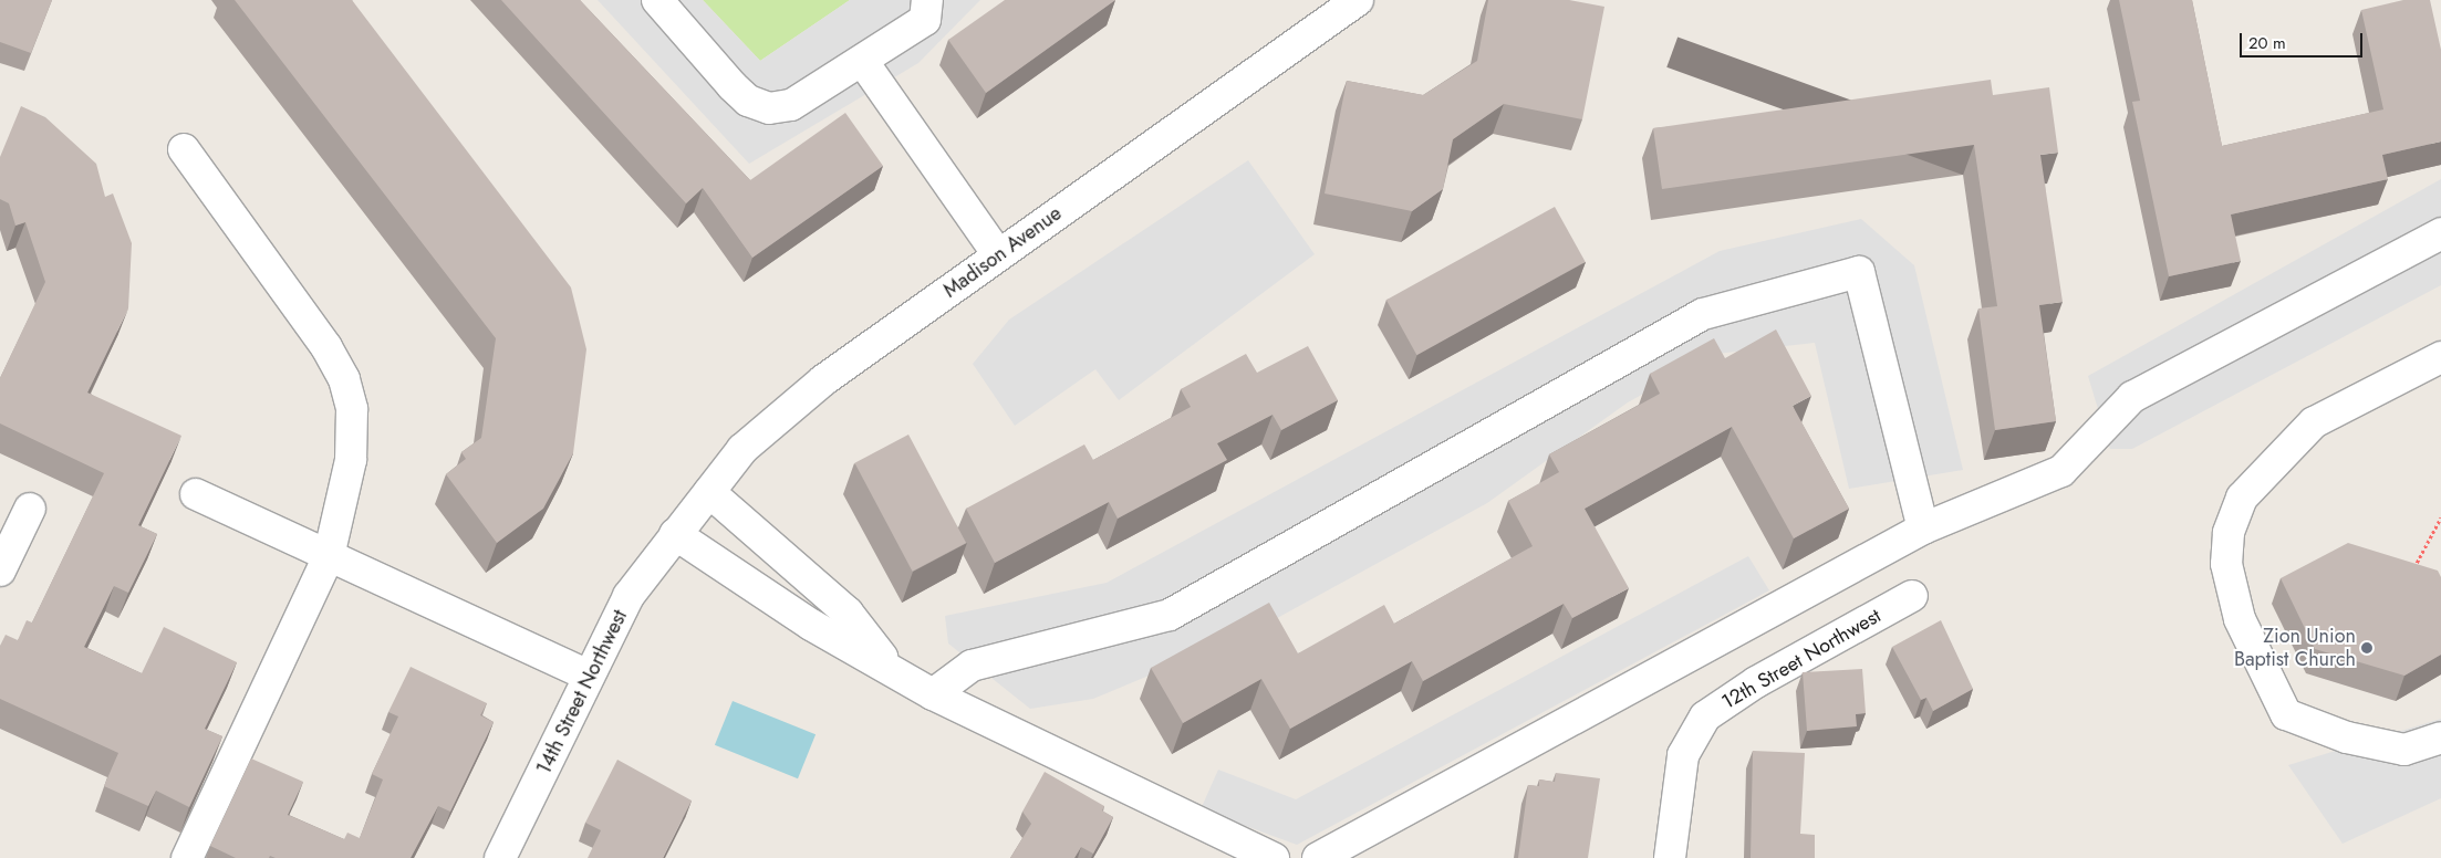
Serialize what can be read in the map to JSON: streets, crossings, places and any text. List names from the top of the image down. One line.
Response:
{"streets":{"street":["Madison Avenue","12th Street Northwest","14th Street Northwest"]},"crossings":[["Madison Avenue","14th Street Northwest"]],"places":["Zion Union Baptist Church"],"scale_bar":"20 m"}
